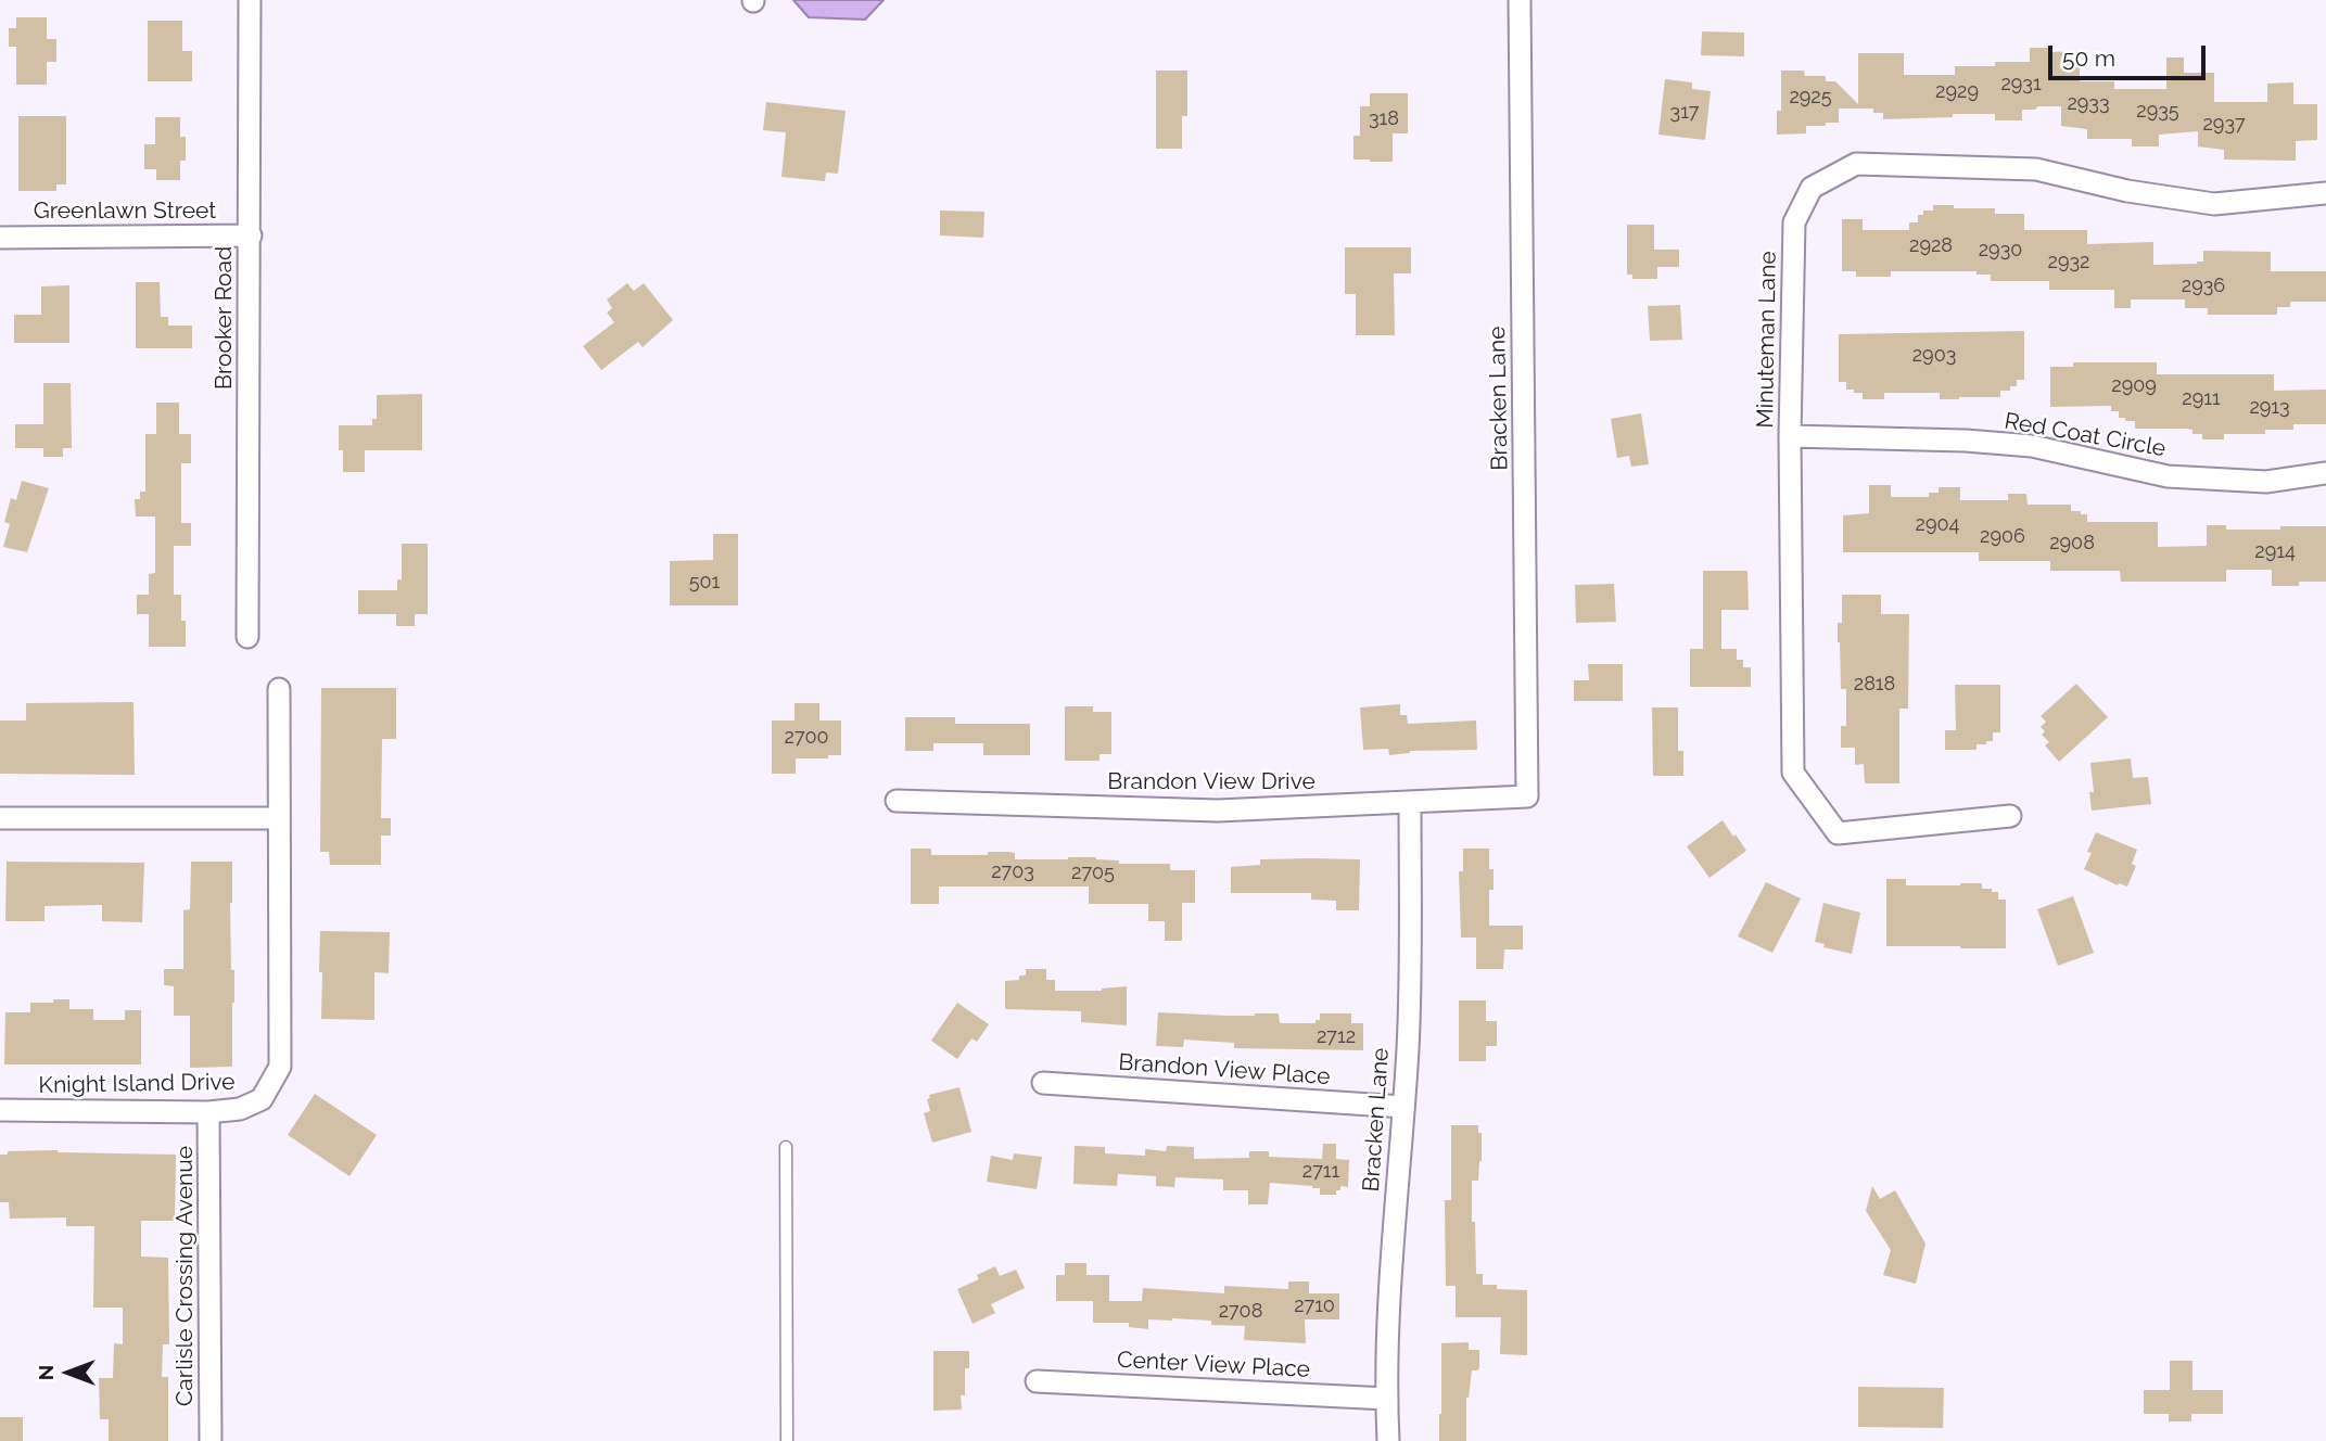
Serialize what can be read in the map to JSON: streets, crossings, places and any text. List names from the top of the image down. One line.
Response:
{"streets":{"street":["Greenlawn Street","Brooker Road","Minuteman Lane","Bracken Lane","Red Coat Circle","Brandon View Drive","Brandon View Place","Knight Island Drive","Carlisle Crossing Avenue","Center View Place"]},"crossings":[["Greenlawn Street","Brooker Road"],["Minuteman Lane","Red Coat Circle"],["Bracken Lane","Brandon View Drive"],["Bracken Lane","Brandon View Place"],["Bracken Lane","Center View Place"],["Knight Island Drive","Carlisle Crossing Avenue"]],"house_numbers":["2931","2929","2925","2933","2935","317","318","2937","2928","2930","2932","2936","2903","2909","2911","2913","2904","2906","2908","2914","501","2818","2700","2703","2705","2712","2711","2710","2708"],"scale_bar":"50 m","north":"left"}
